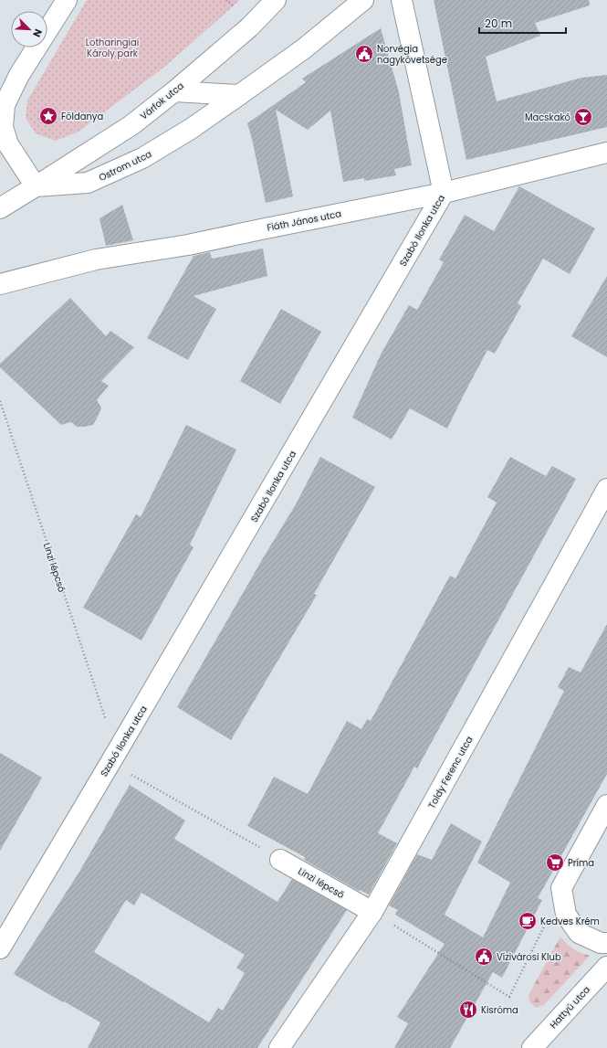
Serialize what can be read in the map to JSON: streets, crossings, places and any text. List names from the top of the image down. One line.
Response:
{"streets":{"street":["Várfok utca","Ostrom utca","Fiáth János utca","Szabó Ilonka utca","Linzi lépcső","Toldy Ferenc utca","Hattyú utca"]},"crossings":[["Várfok utca","Ostrom utca"],["Fiáth János utca","Szabó Ilonka utca"],["Linzi lépcső","Toldy Ferenc utca"]],"parks":["Lotharingiai Károly park"],"places":{"public building":["Norvégia nagykövetsége","Vízivárosi Klub"],"place":["Földanya"],"bar":["Macskakő"],"supermarket":["Príma"],"cafe":["Kedves Krém"],"restaurant":["Kisróma"]},"scale_bar":"20 m","north":"bottom right"}
